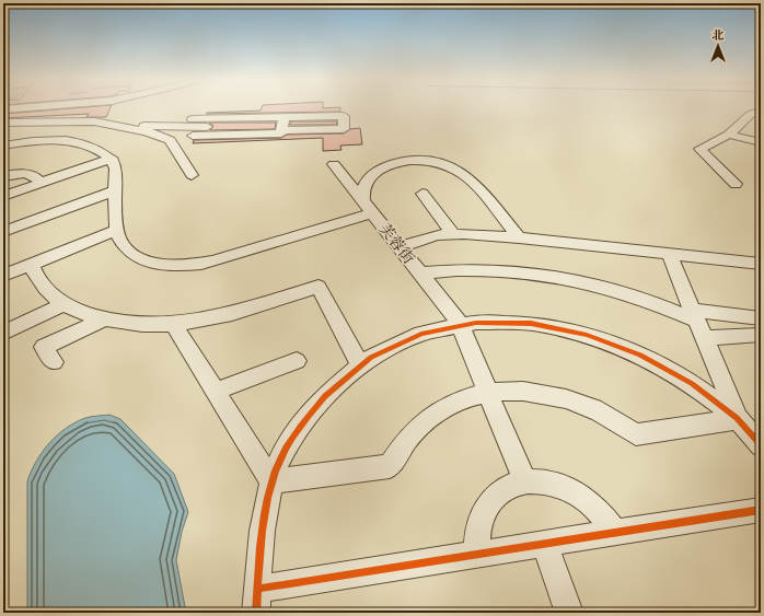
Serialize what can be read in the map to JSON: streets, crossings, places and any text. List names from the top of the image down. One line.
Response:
{"streets":{"street":["芙蓉街"]},"north":"top"}
